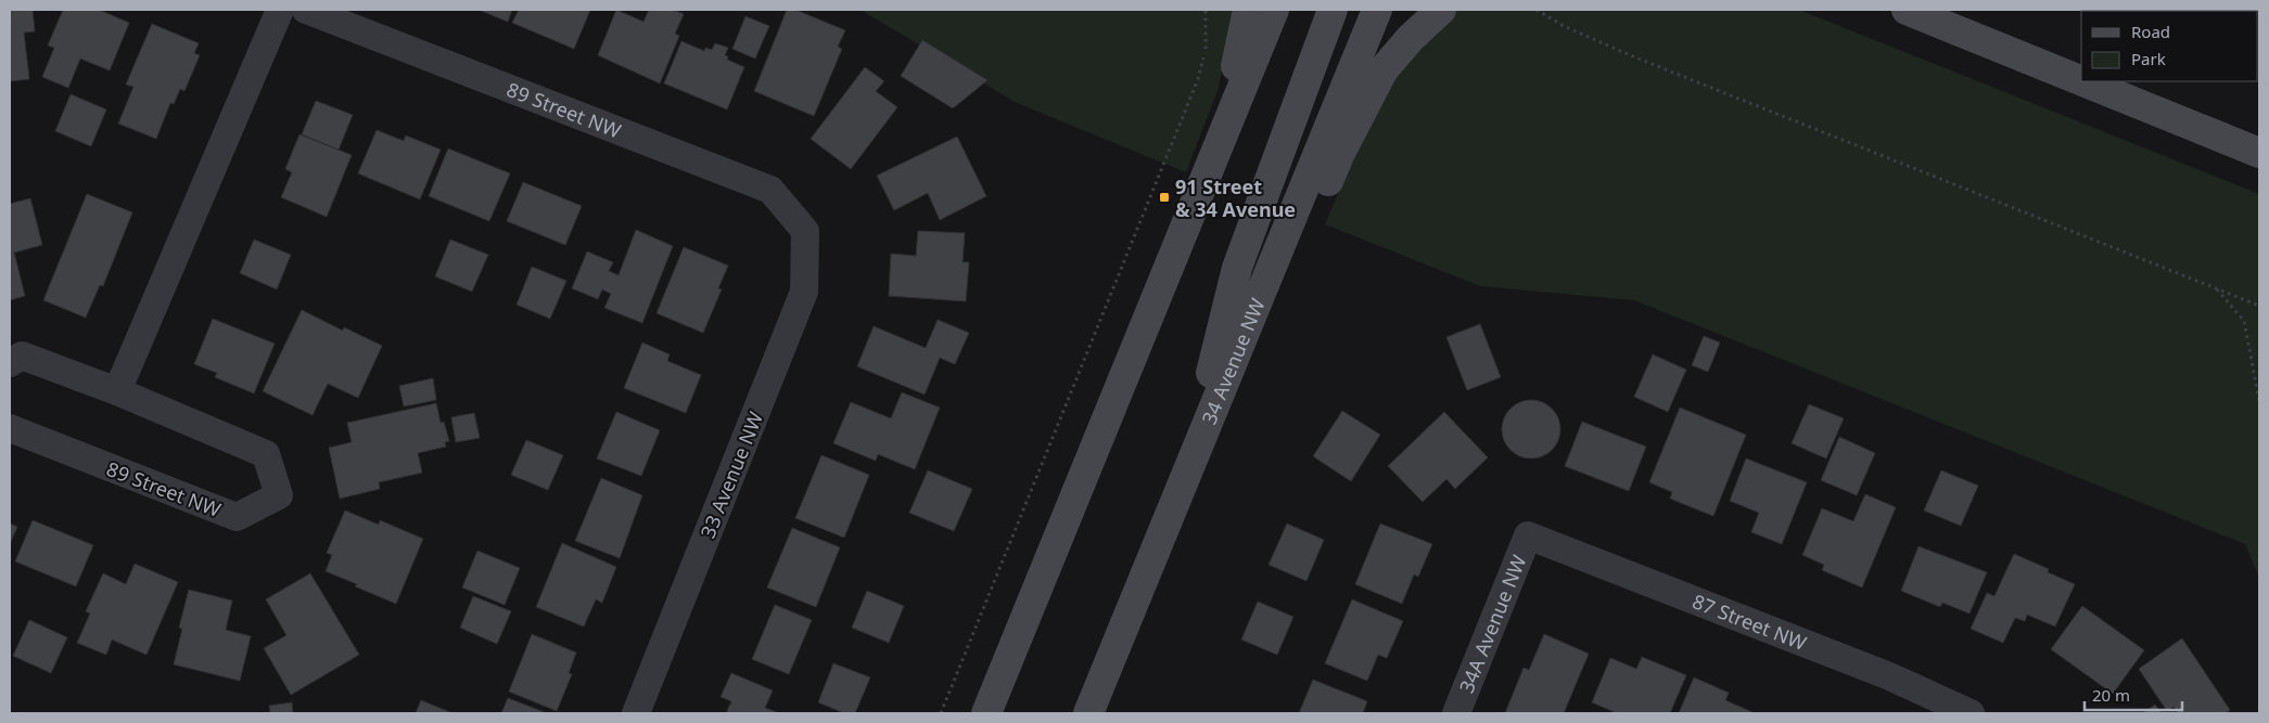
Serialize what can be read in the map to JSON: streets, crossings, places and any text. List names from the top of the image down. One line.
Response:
{"streets":{"main road":["34 Avenue NW"],"street":["89 Street NW","33 Avenue NW","87 Street NW","34A Avenue NW"]},"crossings":[["89 Street NW","33 Avenue NW"],["87 Street NW","34A Avenue NW"]],"places":{"transit":["91 Street & 34 Avenue"]},"legend":["Road","Park"],"scale_bar":"20 m"}
